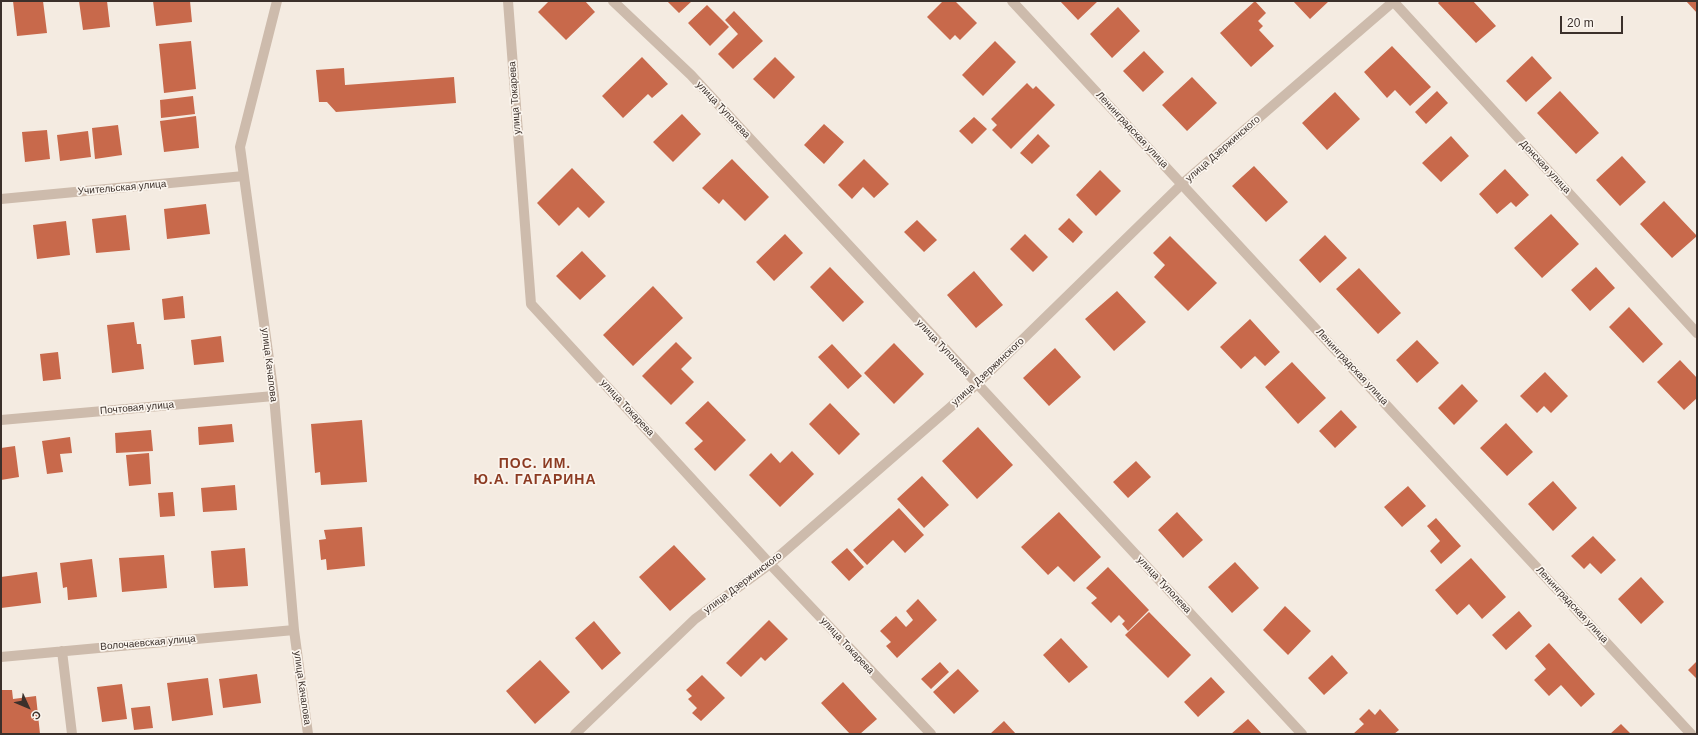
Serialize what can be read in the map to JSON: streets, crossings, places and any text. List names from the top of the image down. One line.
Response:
{"streets":{"street":["улица Токарева","улица Туполева","Ленинградская улица","улица Дзержинского","Донская улица","Учительская улица","улица Качалова","Почтовая улица","Волочаевская улица"]},"crossings":[["улица Токарева","улица Дзержинского"],["улица Туполева","улица Дзержинского"],["Ленинградская улица","улица Дзержинского"],["улица Дзержинского","Донская улица"],["Учительская улица","улица Качалова"],["улица Качалова","Почтовая улица"],["улица Качалова","Волочаевская улица"]],"districts":["ПОС. ИМ. Ю.А. ГАГАРИНА"],"scale_bar":"20 m","north":"bottom right"}
